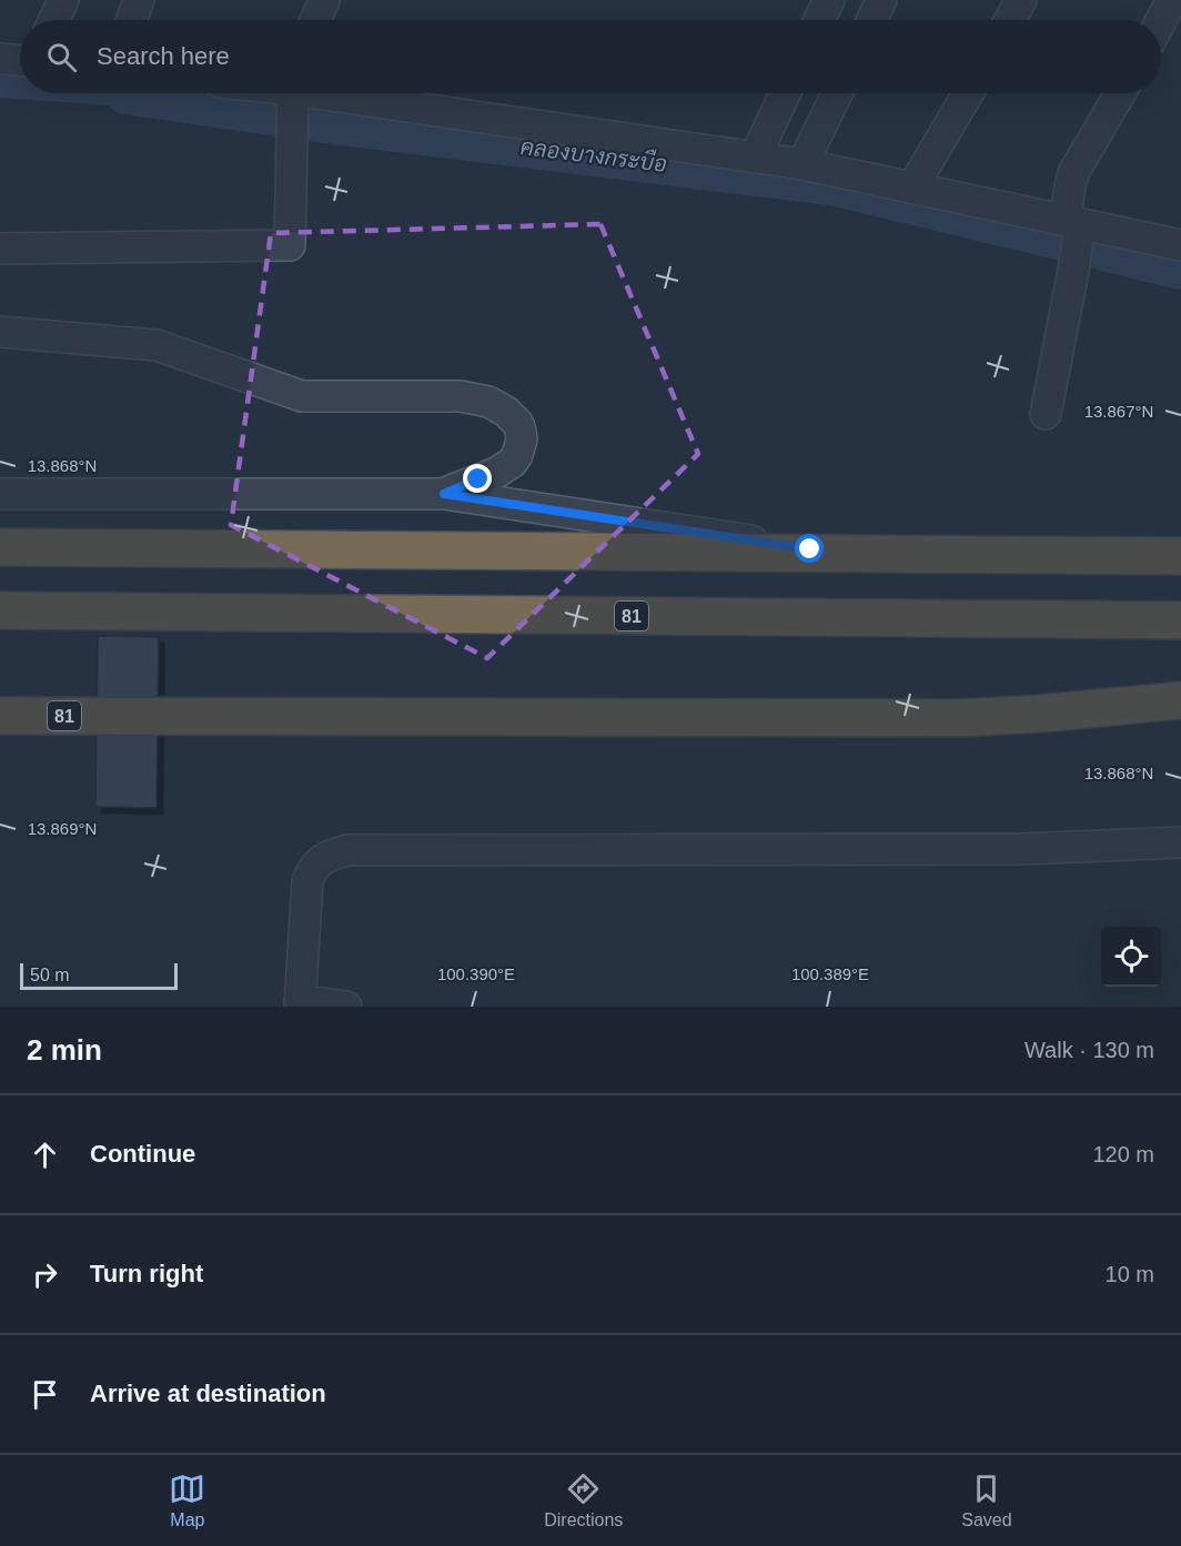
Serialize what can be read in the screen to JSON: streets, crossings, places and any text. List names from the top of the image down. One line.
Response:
{"streets":{"highway":["81"]},"water":["คลองบางกระบือ"],"scale_bar":"50 m","page":{"search":"Search here","scale":"50 m","heading":["2 min","Walk · 130 m"],"list":[["Continue","120 m"],["Turn right","10 m"],"Arrive at destination"],"nav":["Map","Directions","Saved"]},"coordinates":["13.867°N","13.868°N","13.869°N","100.390°E","100.389°E"]}
